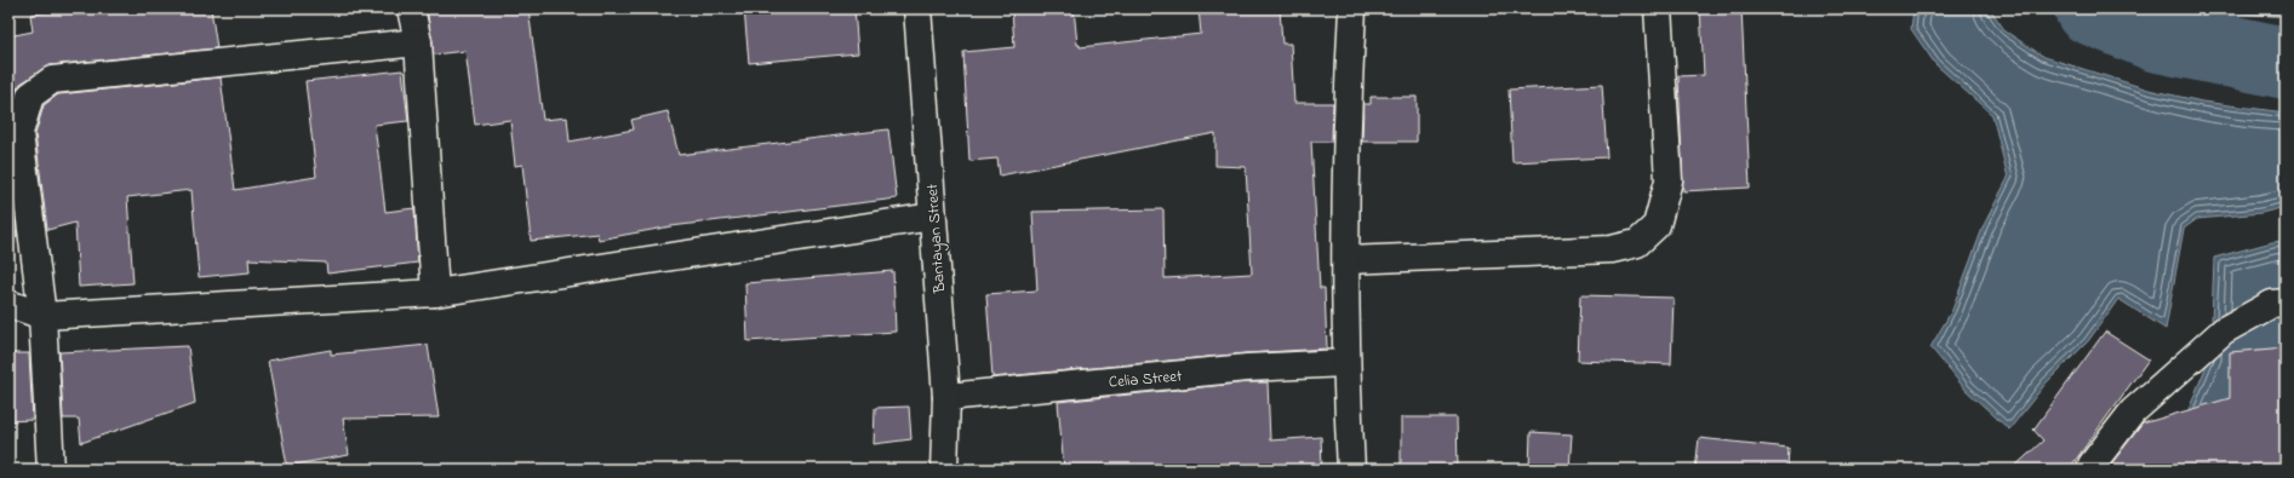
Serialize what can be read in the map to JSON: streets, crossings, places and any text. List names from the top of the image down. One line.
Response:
{"streets":{"street":["Bantayan Street","Celia Street"]},"crossings":[["Bantayan Street","Celia Street"]]}
